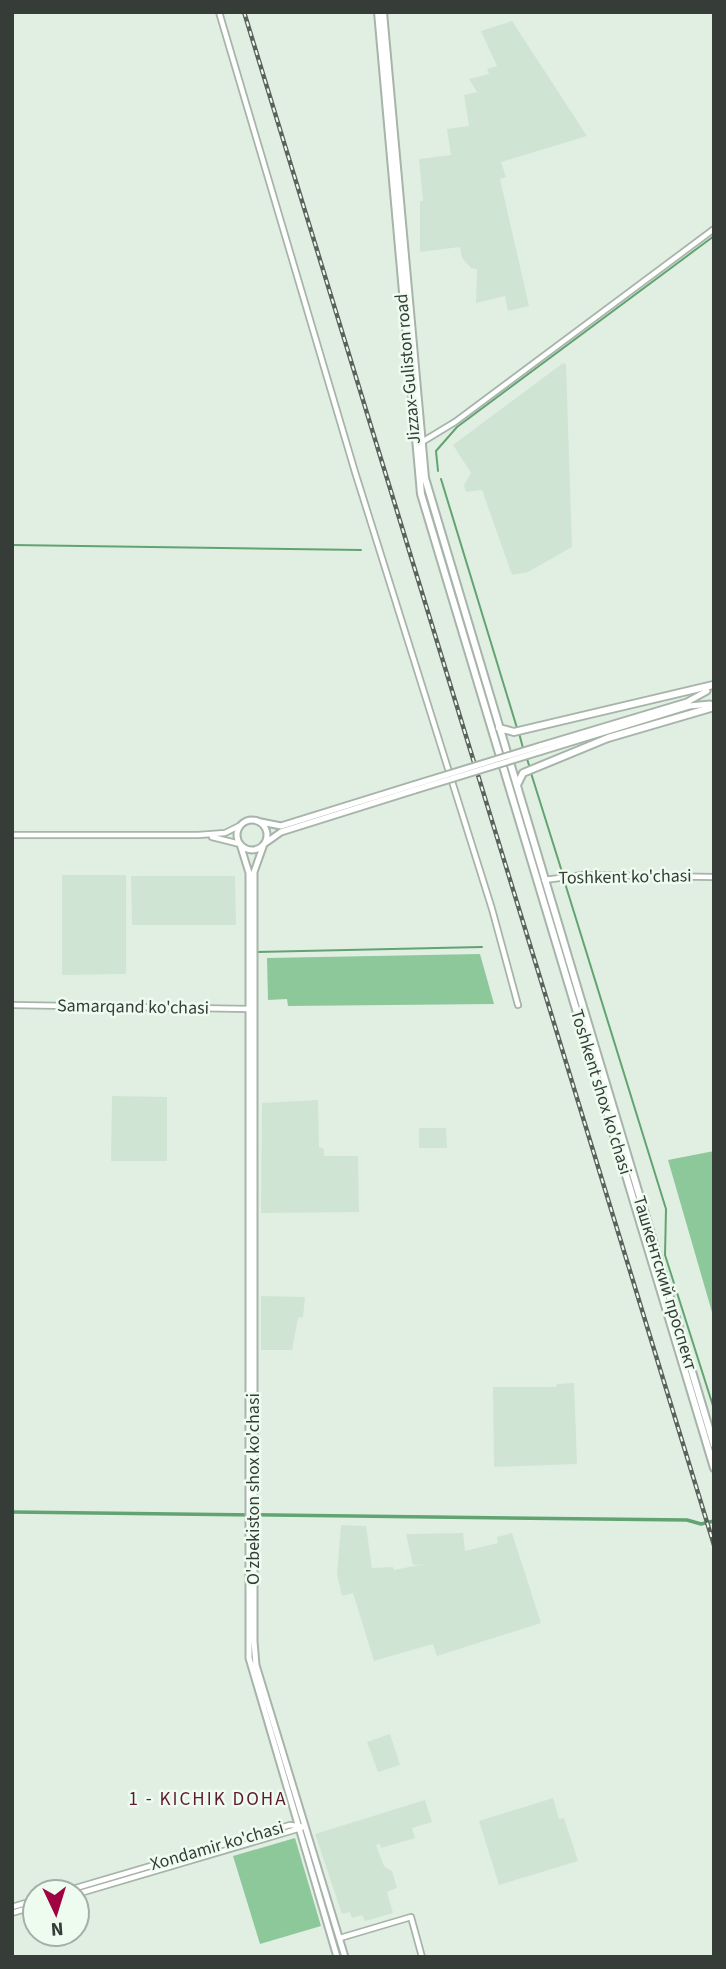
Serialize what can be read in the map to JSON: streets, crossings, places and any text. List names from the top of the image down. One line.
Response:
{"streets":{"highway":["Jizzax-Guliston road","Toshkent shox ko'chasi","Ташкентский проспект"],"main road":["O'zbekiston shox ko'chasi"],"street":["Toshkent ko'chasi","Samarqand ko'chasi","Xondamir ko'chasi"]},"crossings":[["Jizzax-Guliston road","Toshkent shox ko'chasi"],["Toshkent ko'chasi","Toshkent shox ko'chasi"],["Toshkent ko'chasi","Ташкентский проспект"],["Samarqand ko'chasi","O'zbekiston shox ko'chasi"],["O'zbekiston shox ko'chasi","Xondamir ko'chasi"]],"districts":["1 - KICHIK DOHA"],"north":"bottom"}
